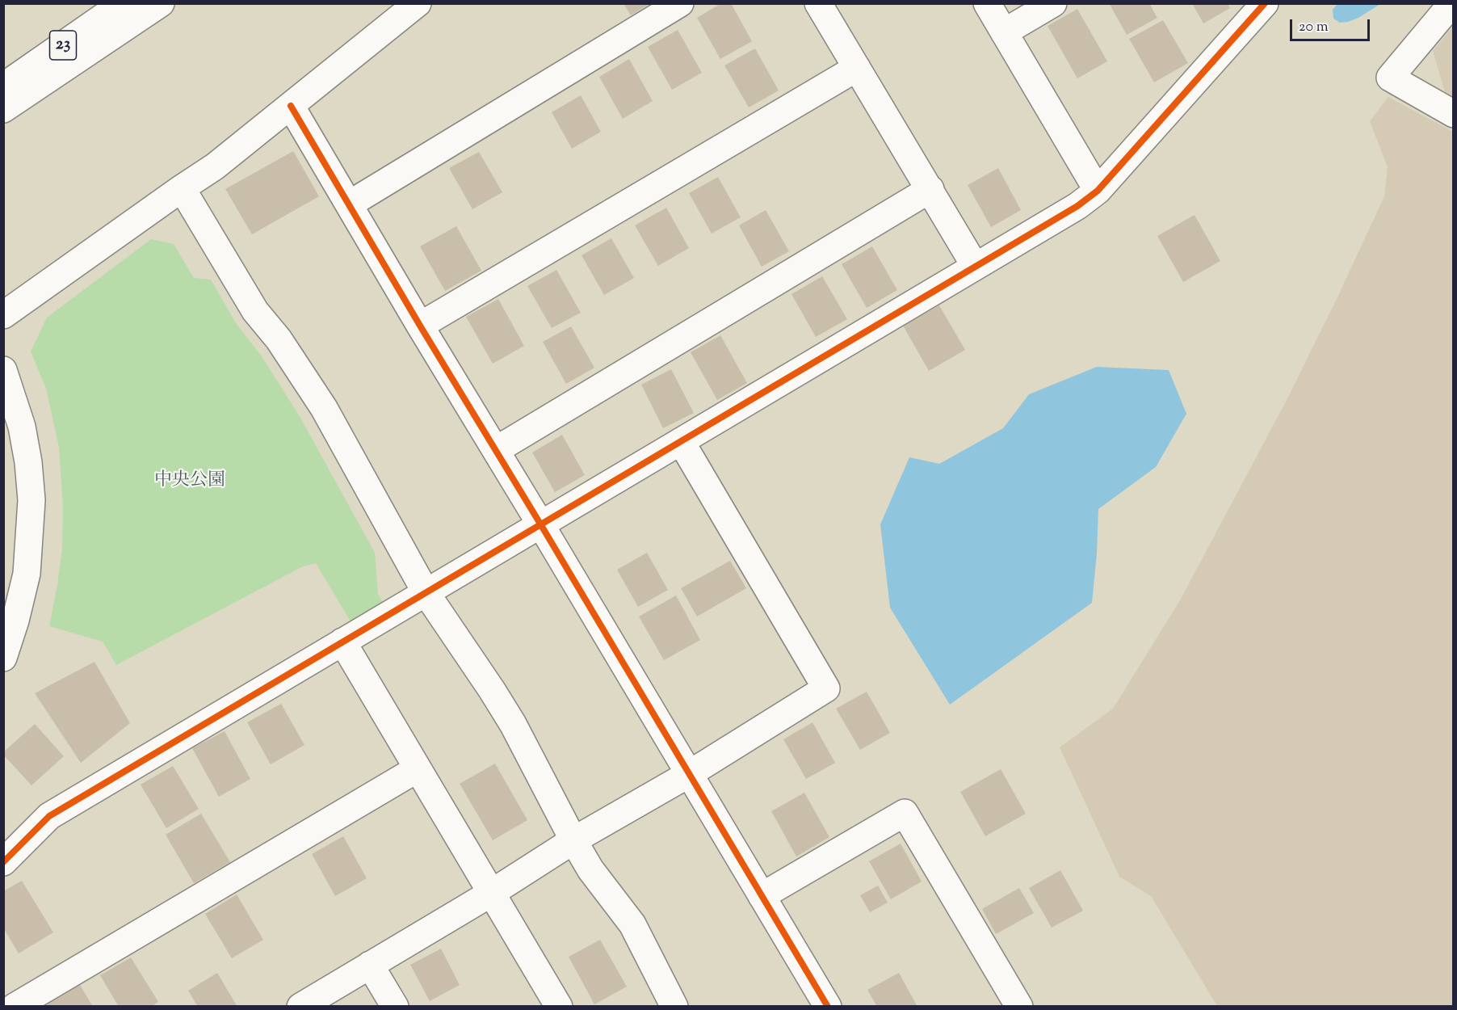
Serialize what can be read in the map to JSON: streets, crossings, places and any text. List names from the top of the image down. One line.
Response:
{"streets":{"main road":["23"]},"parks":["中央公園"],"scale_bar":"20 m"}
